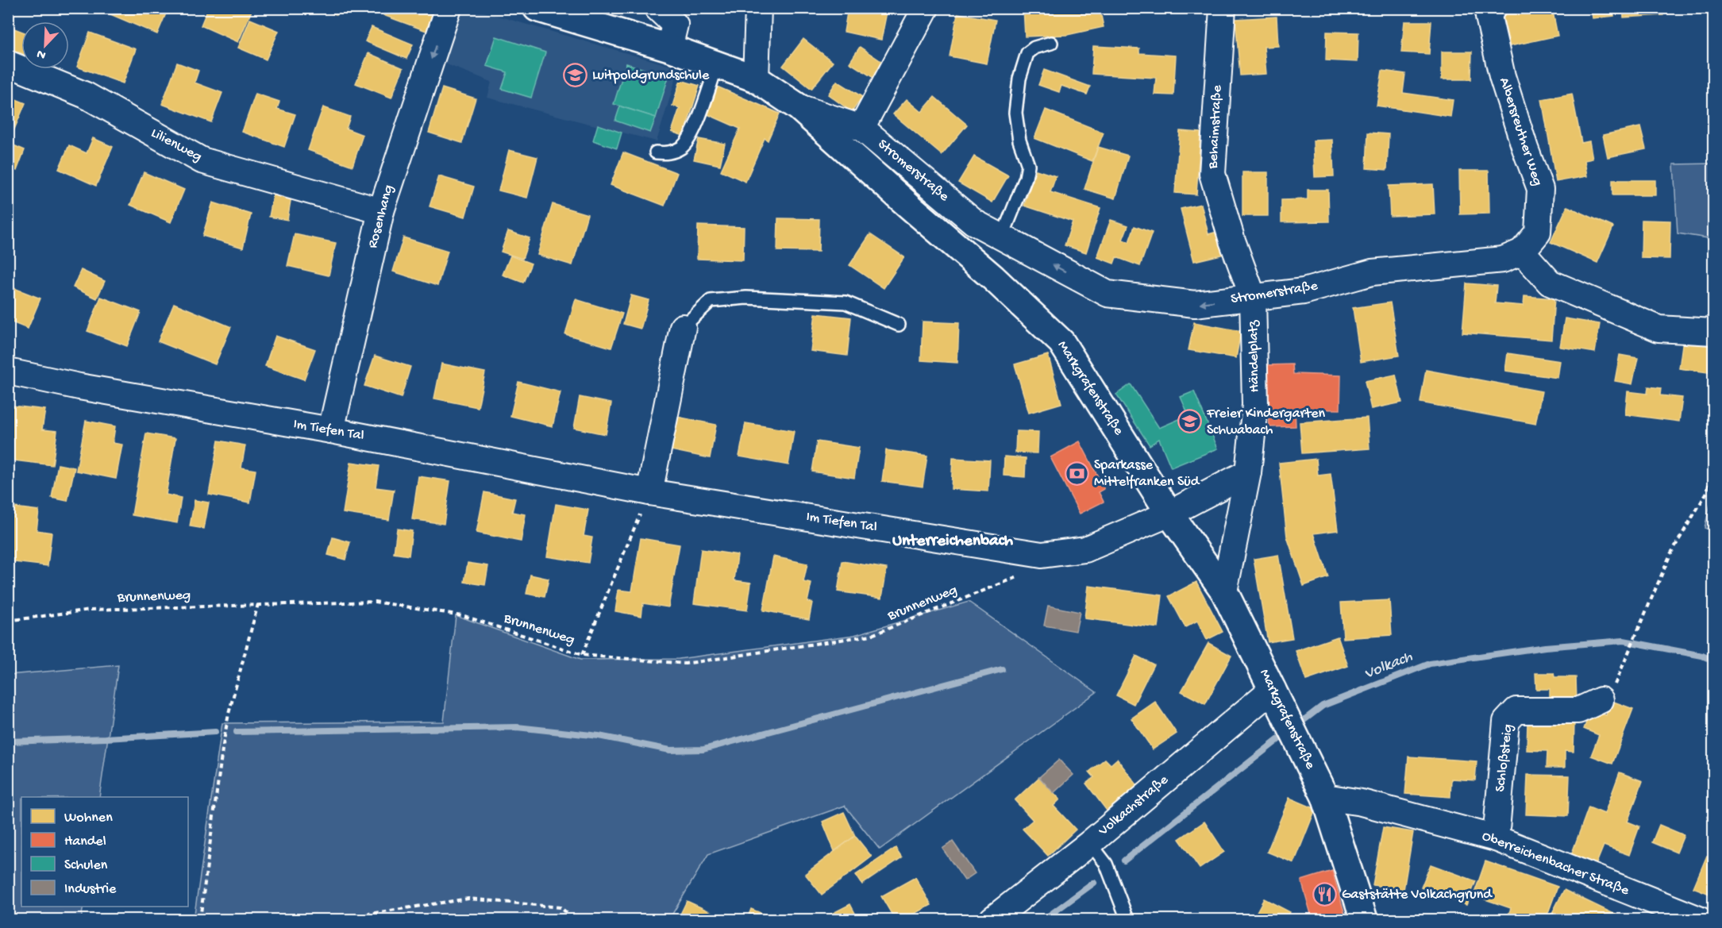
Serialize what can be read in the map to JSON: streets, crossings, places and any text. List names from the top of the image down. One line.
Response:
{"streets":{"main road":["Markgrafenstraße"],"street":["Behaimstraße","Albersreuther Weg","Lilienweg","Stromerstraße","Rosenhang","Händelplatz","Im Tiefen Tal","Schloßsteig","Volkachstraße","Oberreichenbacher Straße"],"path":["Brunnenweg"]},"crossings":[["Behaimstraße","Stromerstraße"],["Behaimstraße","Händelplatz"],["Albersreuther Weg","Stromerstraße"],["Lilienweg","Rosenhang"],["Stromerstraße","Händelplatz"],["Stromerstraße","Markgrafenstraße"],["Rosenhang","Im Tiefen Tal"],["Händelplatz","Markgrafenstraße"],["Markgrafenstraße","Im Tiefen Tal"],["Markgrafenstraße","Volkachstraße"],["Markgrafenstraße","Oberreichenbacher Straße"],["Im Tiefen Tal","Brunnenweg"],["Schloßsteig","Oberreichenbacher Straße"]],"one_way":["Rosenhang"],"districts":["Unterreichenbach"],"water":["Volkach"],"places":{"school or university":["Luitpoldgrundschule","Freier Kindergarten Schwabach"],"bank":["Sparkasse Mittelfranken Süd"],"restaurant":["Gaststätte Volkachgrund"]},"legend":["Wohnen","Handel","Schulen","Industrie"],"north":"bottom left"}
